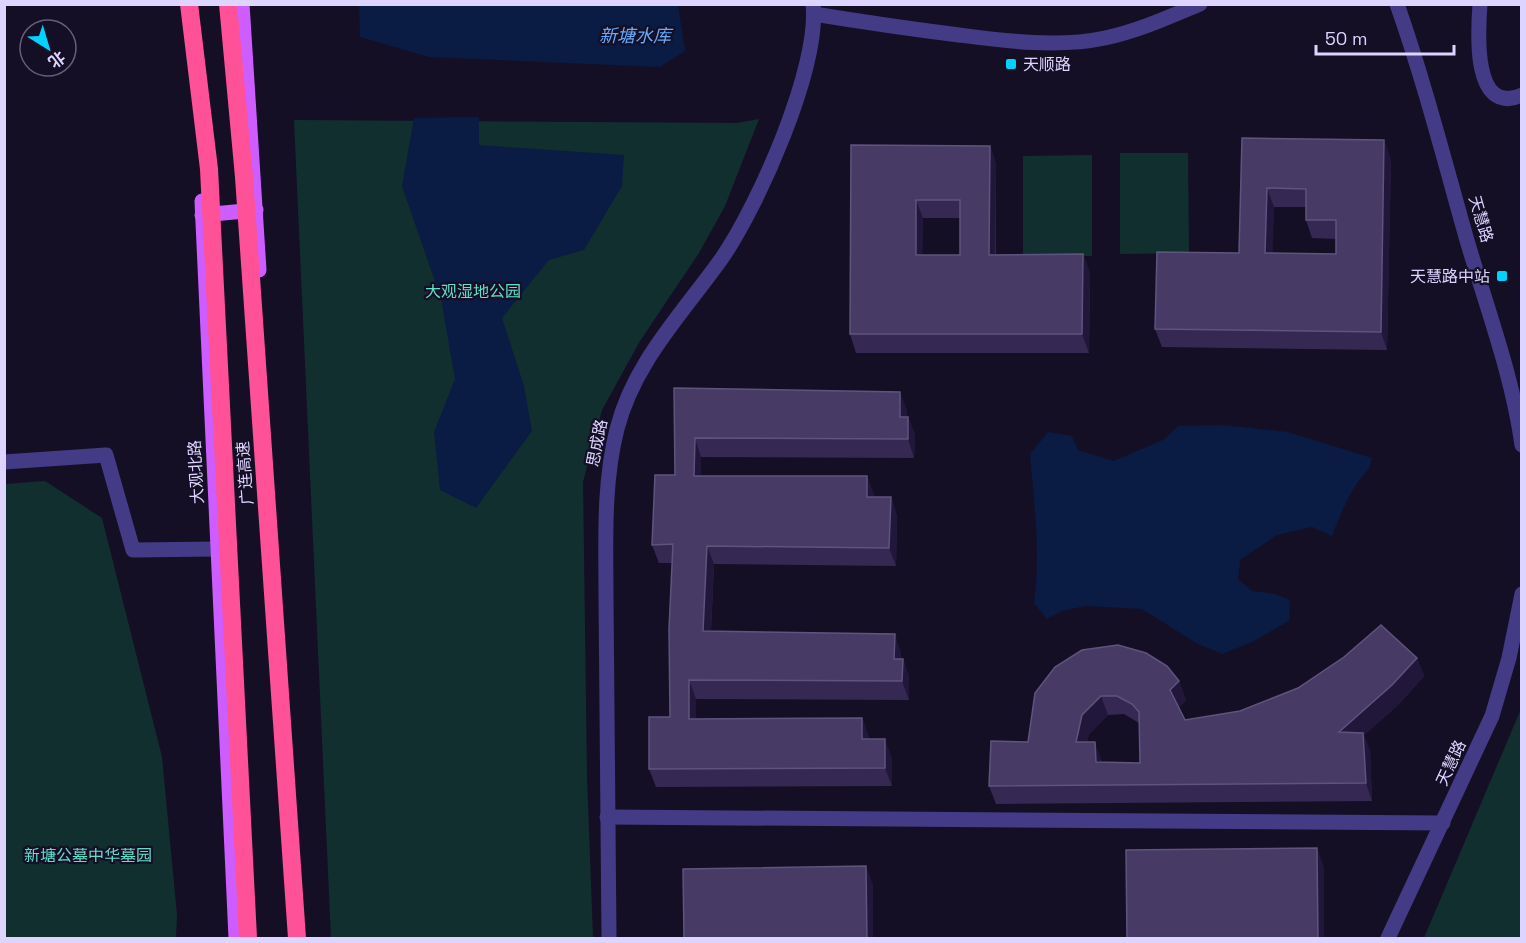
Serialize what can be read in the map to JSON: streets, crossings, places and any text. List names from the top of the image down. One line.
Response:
{"streets":{"highway":["广连高速"],"main road":["大观北路"],"street":["天慧路","思成路"]},"water":["新塘水库"],"parks":["大观湿地公园","新塘公墓中华墓园"],"places":{"transit":["天顺路","天慧路中站"]},"scale_bar":"50 m","north":"bottom right"}
